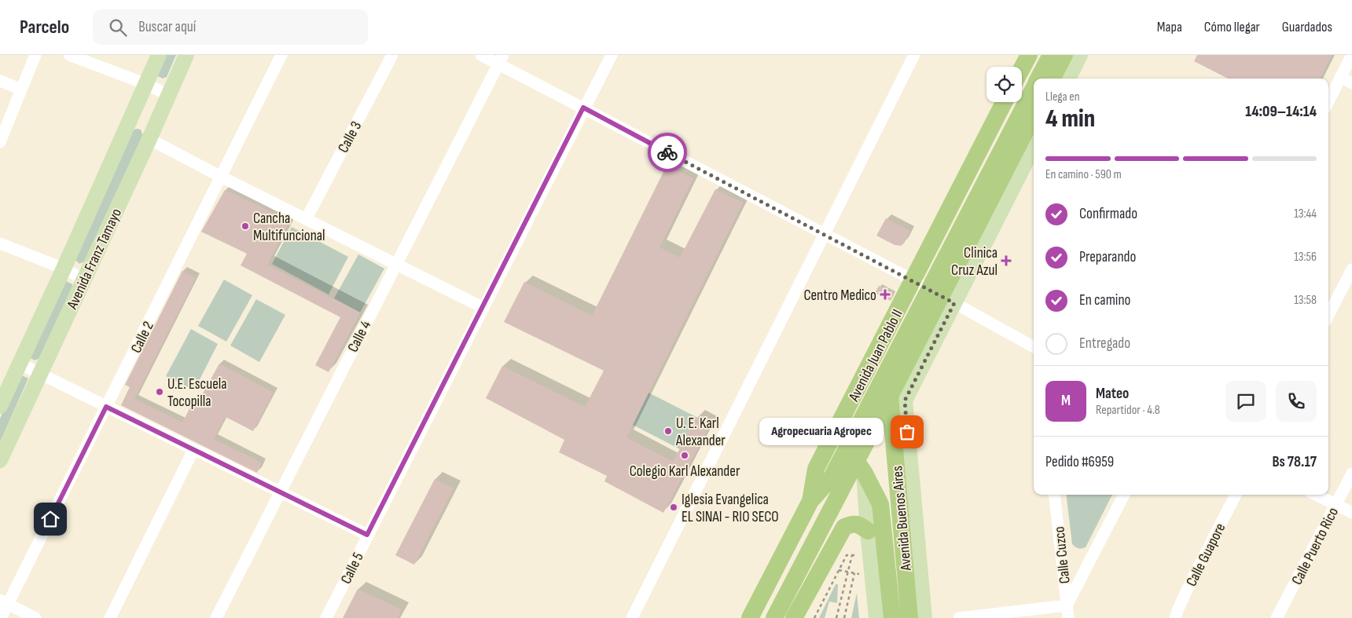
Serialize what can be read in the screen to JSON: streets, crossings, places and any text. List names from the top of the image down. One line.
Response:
{"streets":{"highway":["Avenida Juan Pablo II","Avenida Buenos Aires"],"main road":["Avenida Franz Tamayo"],"street":["Calle 3","Calle 4","Calle 2","Calle Puerto Rico","Calle Guapore","Calle Cuzco","Calle 5"]},"places":{"other":["Cancha Multifuncional","U.E. Escuela Tocopilla","U. E. Karl Alexander","Agropecuaria Agropec","Colegio Karl Alexander","Iglesia Evangelica EL SINAI - RIO SECO"],"health":["Clinica Cruz Azul","Centro Medico"]},"page":{"header":"Parcelo","search":"Buscar aquí","nav":["Mapa","Cómo llegar","Guardados"],"heading":["4 min","Llega en","14:09–14:14"],"panel":["Mateo","Repartidor · 4.8","Pedido #6959","Bs 78.17"],"bar":"En camino · 590 m","list":[["Confirmado","13:44"],["Preparando","13:56"],["En camino","13:58"],"Entregado"],"round":"M","bubble":"Agropecuaria Agropec"}}
